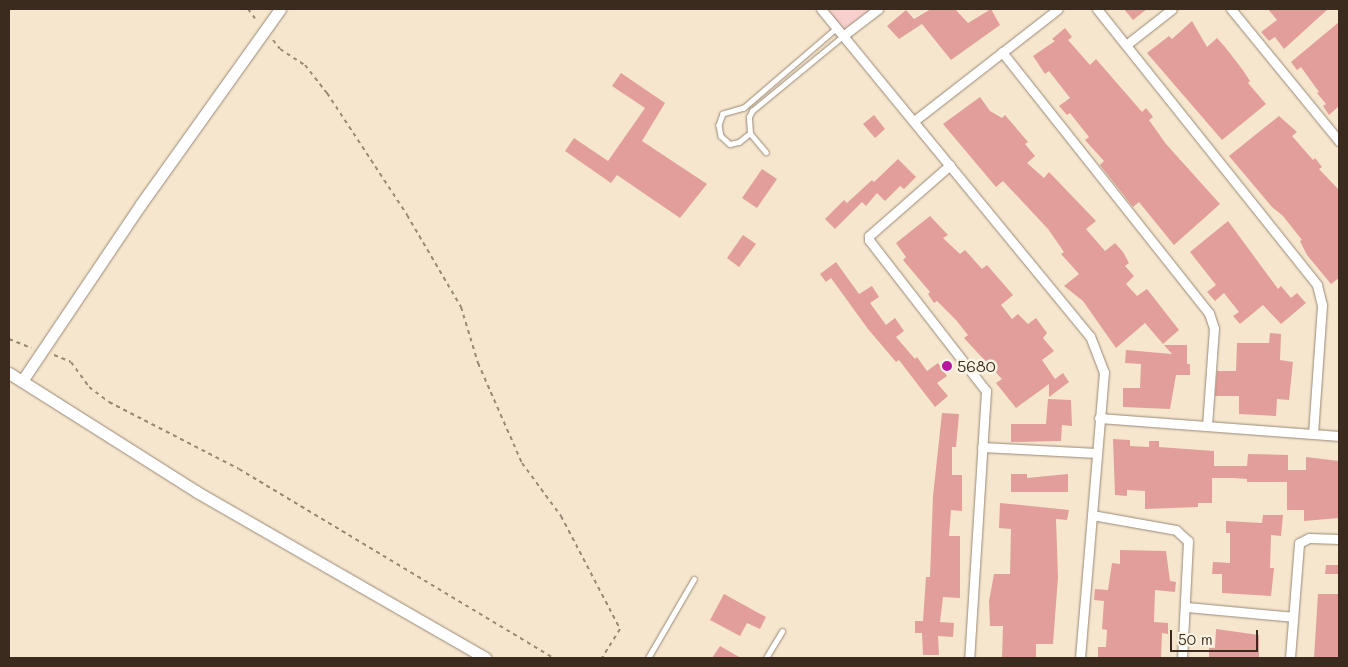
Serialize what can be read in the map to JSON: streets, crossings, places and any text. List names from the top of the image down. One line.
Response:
{"places":["5680"],"scale_bar":"50 m"}
